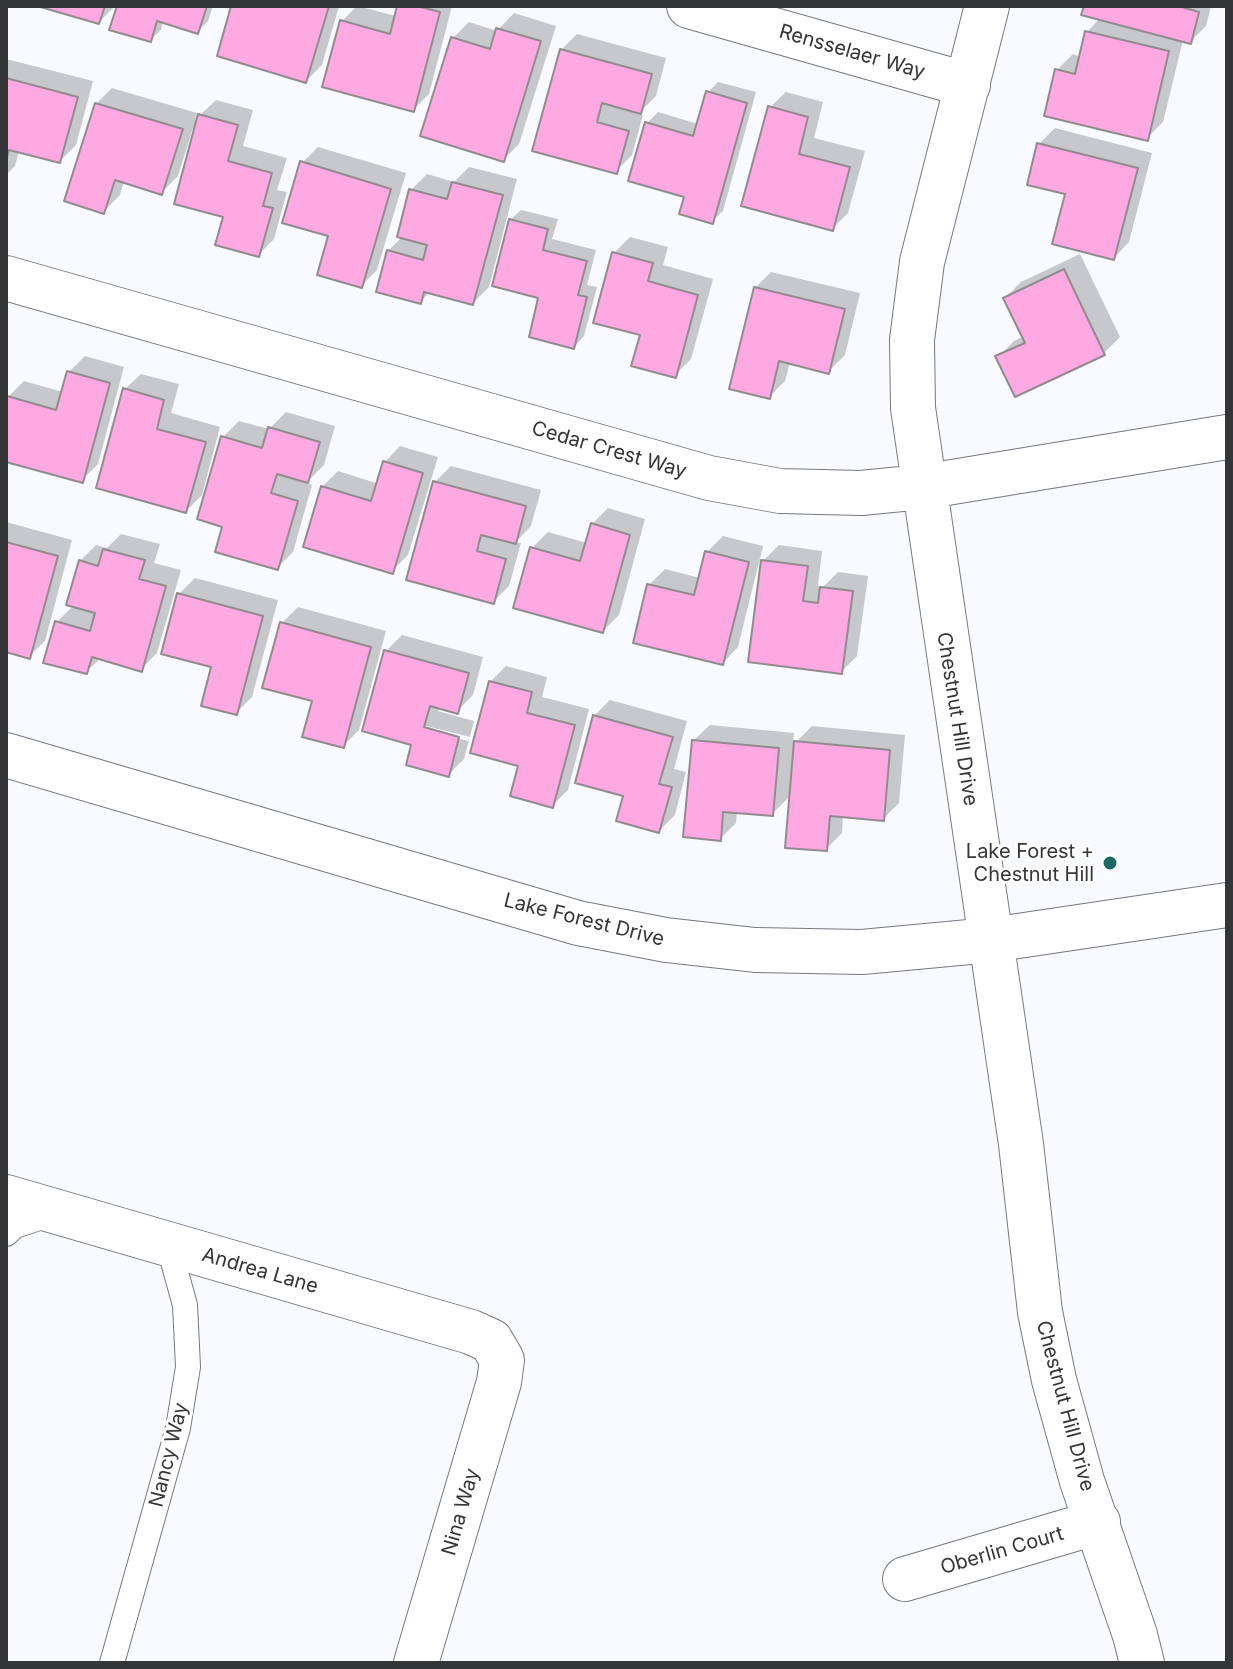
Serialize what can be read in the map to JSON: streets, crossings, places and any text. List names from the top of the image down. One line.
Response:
{"streets":{"street":["Rensselaer Way","Cedar Crest Way","Chestnut Hill Drive","Lake Forest Drive","Andrea Lane","Nina Way","Oberlin Court"],"lane":["Nancy Way"]},"crossings":[["Rensselaer Way","Chestnut Hill Drive"],["Cedar Crest Way","Chestnut Hill Drive"],["Chestnut Hill Drive","Lake Forest Drive"],["Chestnut Hill Drive","Oberlin Court"],["Andrea Lane","Nancy Way"],["Andrea Lane","Nina Way"]],"places":["Lake Forest + Chestnut Hill"]}
